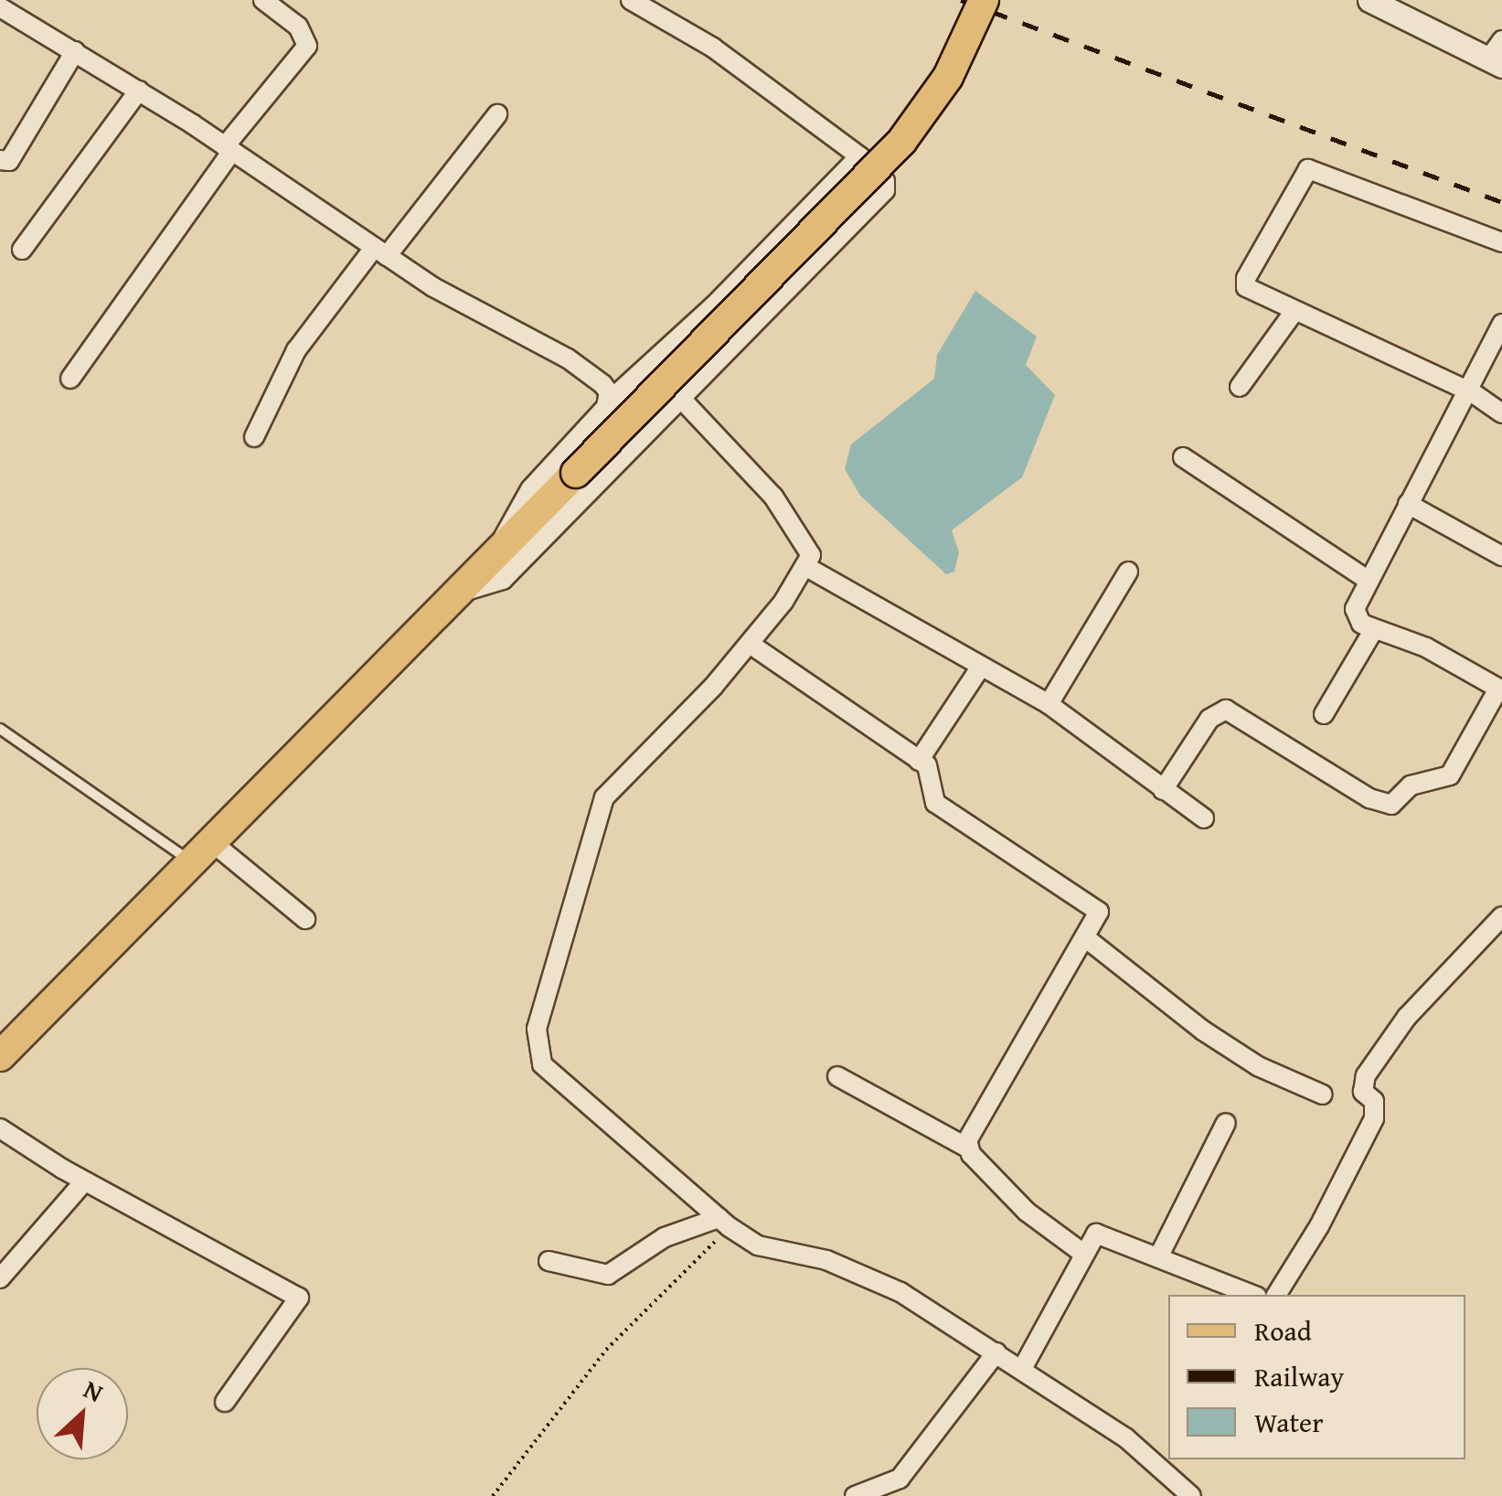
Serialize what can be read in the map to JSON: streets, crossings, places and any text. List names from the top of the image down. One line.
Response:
{"legend":["Road","Railway","Water"],"north":"top right"}
